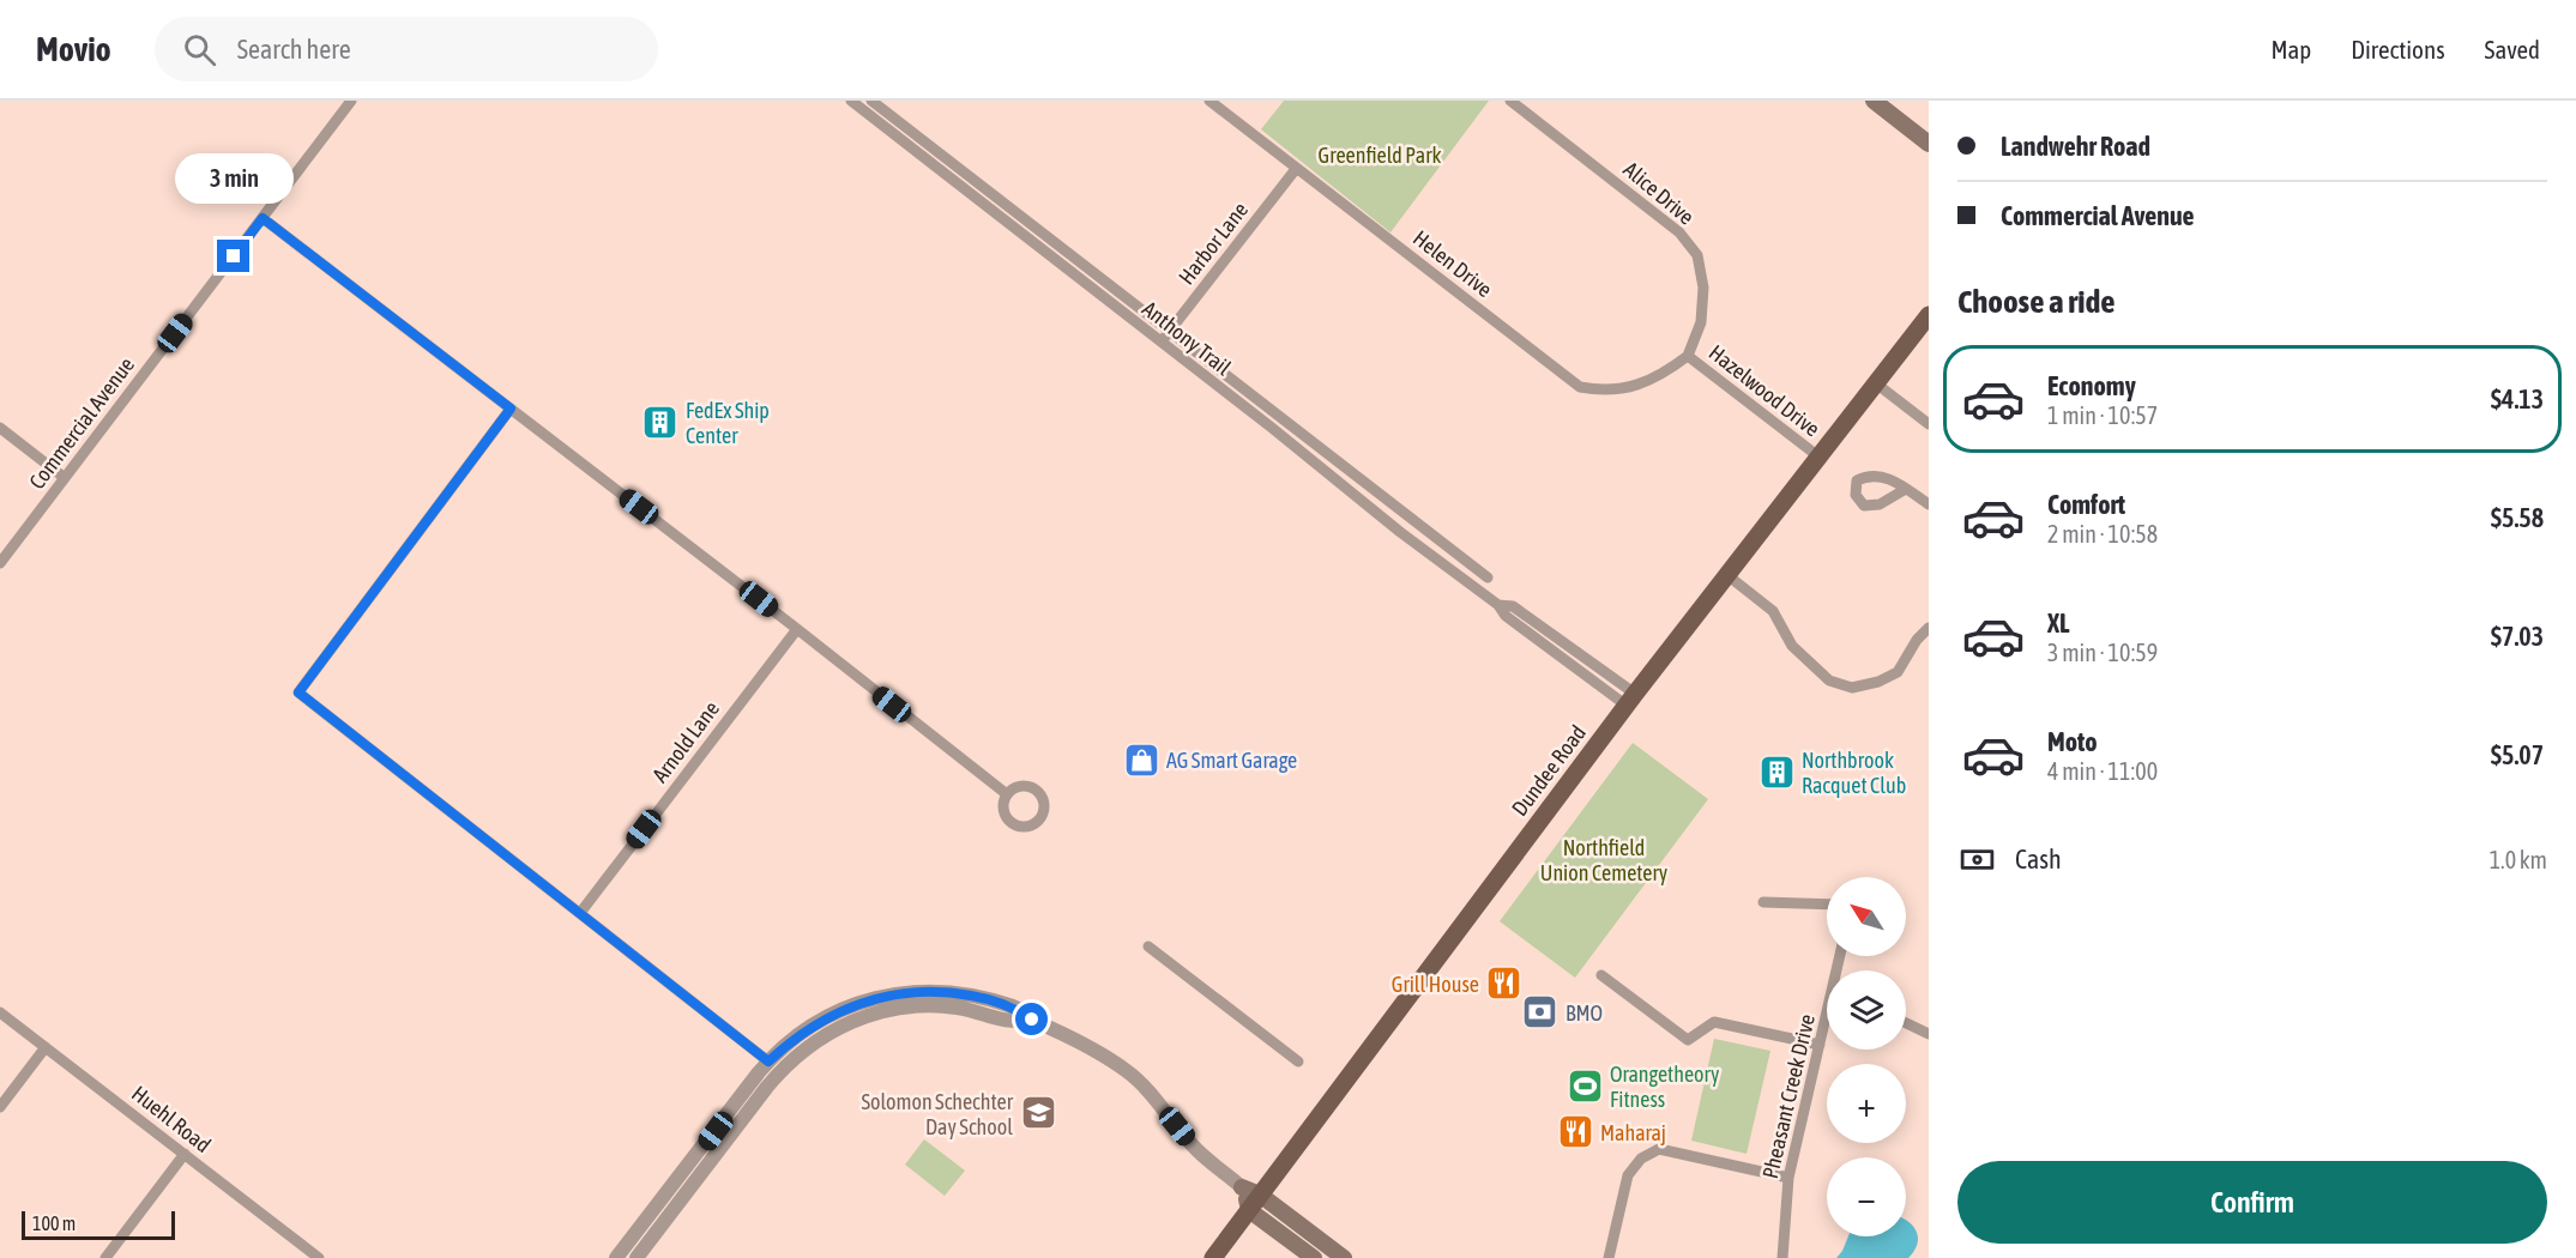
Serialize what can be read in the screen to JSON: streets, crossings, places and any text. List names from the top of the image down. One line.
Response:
{"streets":{"main road":["Dundee Road"],"street":["Alice Drive","Harbor Lane","Helen Drive","Anthony Trail","Hazelwood Drive","Commercial Avenue","Arnold Lane","Pheasant Creek Drive","Huehl Road"]},"crossings":[["Alice Drive","Helen Drive"],["Alice Drive","Hazelwood Drive"],["Harbor Lane","Helen Drive"],["Harbor Lane","Anthony Trail"],["Helen Drive","Hazelwood Drive"],["Anthony Trail","Dundee Road"],["Hazelwood Drive","Dundee Road"]],"parks":["Greenfield Park","Northfield Union Cemetery"],"places":{"building":["FedEx Ship Center","Northbrook Racquet Club"],"shop":["AG Smart Garage"],"restaurant":["Grill House","Maharaj"],"bank":["BMO"],"sports":["Orangetheory Fitness"],"school or university":["Solomon Schechter Day School"]},"scale_bar":"100 m","north":"top left","page":{"header":"Movio","search":"Search here","nav":["Map","Directions","Saved"],"banner":["Landwehr Road","Commercial Avenue"],"bubble":"3 min","heading":"Choose a ride","list":[{"name":"Economy","note":"1 min · 10:57","value":"$4.13"},{"name":"Comfort","note":"2 min · 10:58","value":"$5.58"},{"name":"XL","note":"3 min · 10:59","value":"$7.03"},{"name":"Moto","note":"4 min · 11:00","value":"$5.07"}],"pay":["Cash","1.0 km"],"map_buttons":["+","−"],"buttons":"Confirm","scale":"100 m"}}
